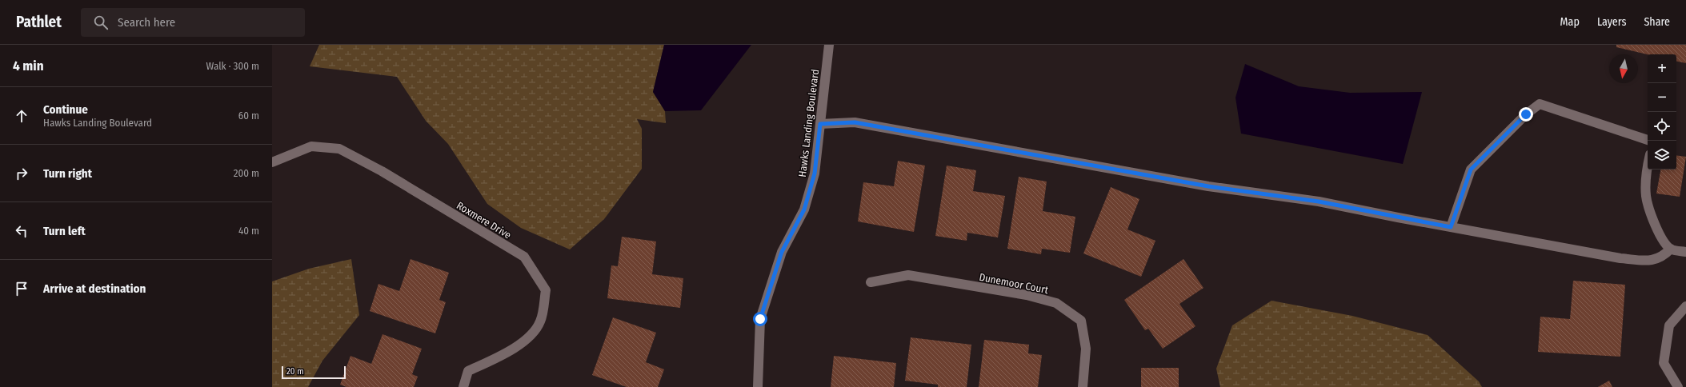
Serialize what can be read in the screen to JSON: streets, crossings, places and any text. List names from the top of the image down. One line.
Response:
{"streets":{"street":["Hawks Landing Boulevard","Roxmere Drive","Dunemoor Court"]},"scale_bar":"20 m","north":"bottom","page":{"header":"Pathlet","search":"Search here","nav":["Map","Layers","Share"],"heading":["4 min","Walk · 300 m"],"map_buttons":["+","−"],"list":[["Continue","Hawks Landing Boulevard","60 m"],["Turn right","200 m"],["Turn left","40 m"],"Arrive at destination"],"scale":"20 m"}}
